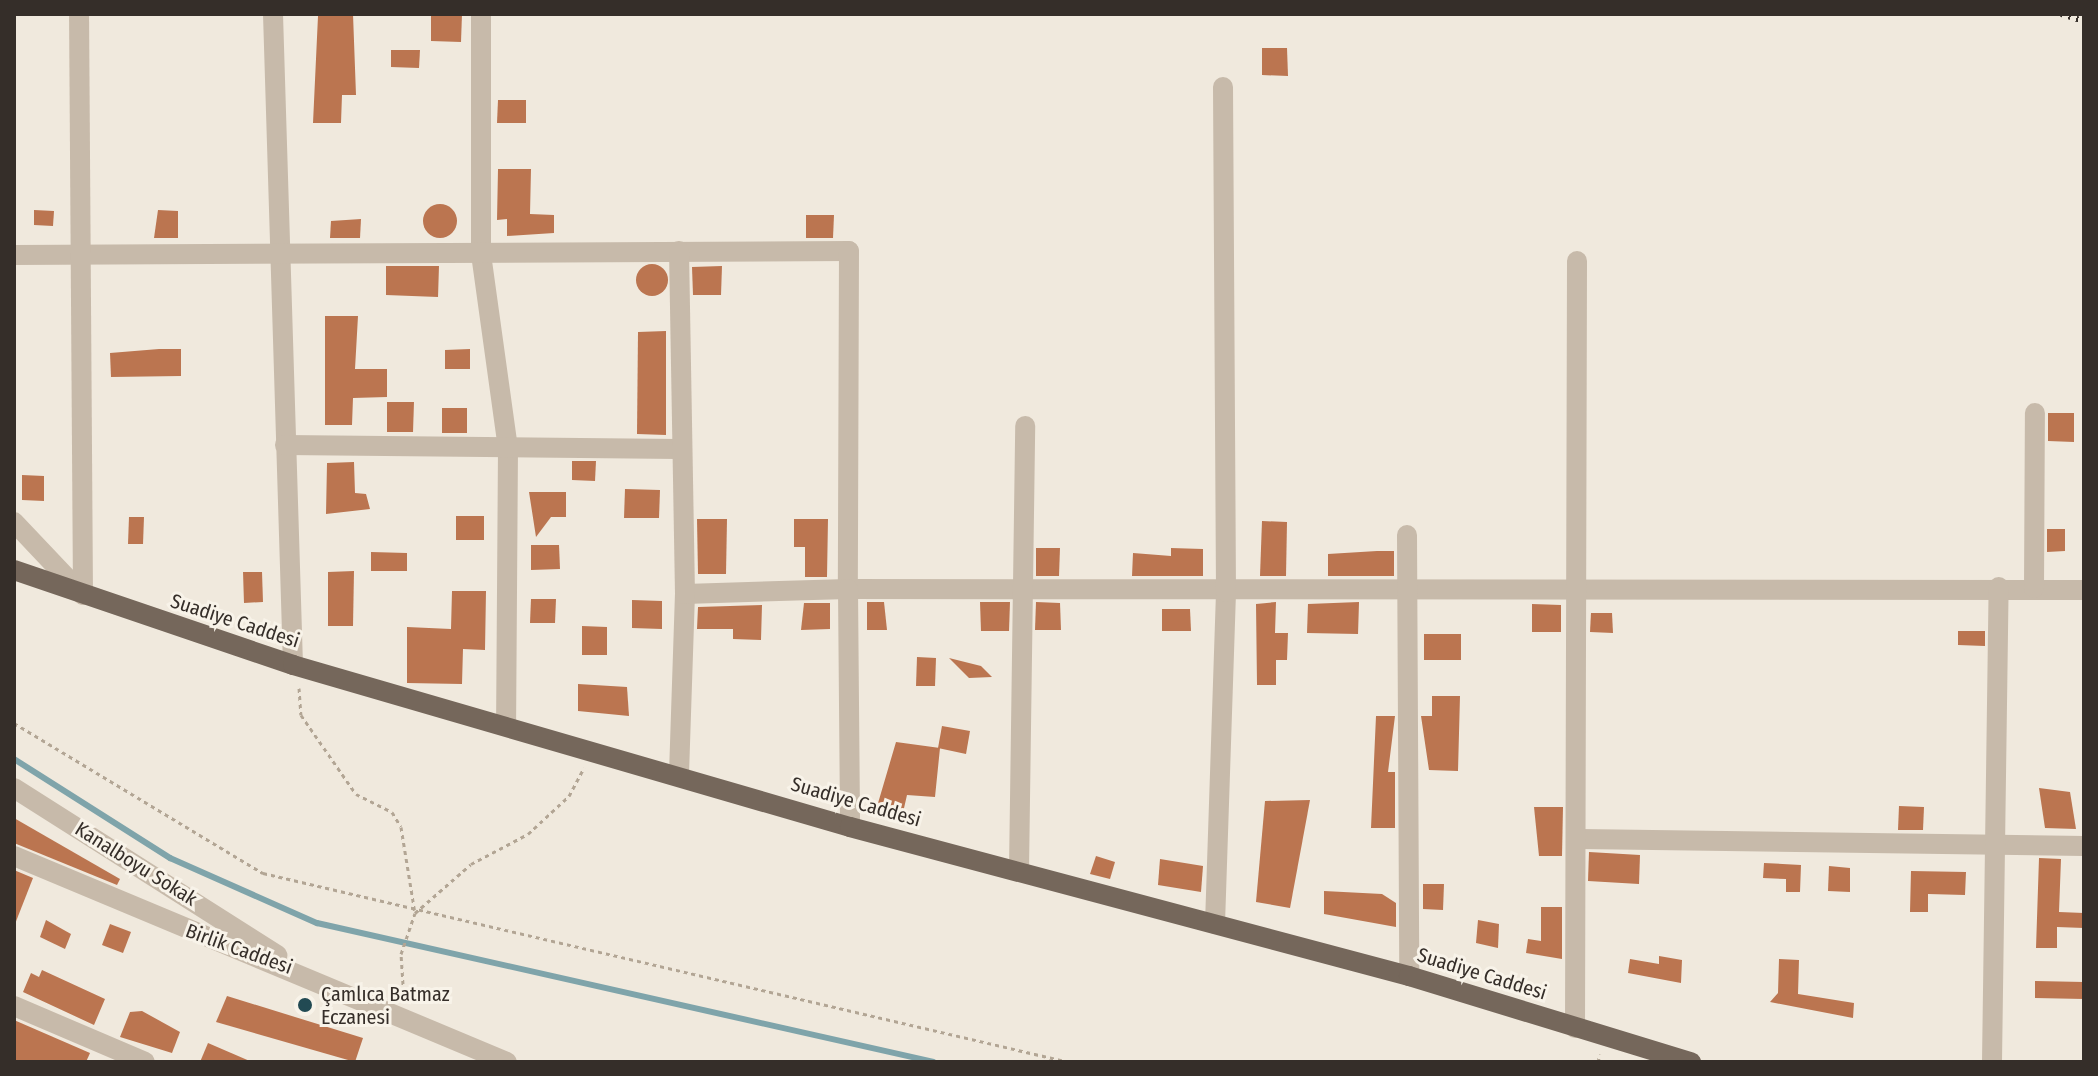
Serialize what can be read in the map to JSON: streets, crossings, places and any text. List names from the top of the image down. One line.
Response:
{"streets":{"main road":["Suadiye Caddesi"],"street":["Kanalboyu Sokak","Birlik Caddesi"]},"crossings":[["Kanalboyu Sokak","Birlik Caddesi"]],"places":["Çamlıca Batmaz Eczanesi"]}
